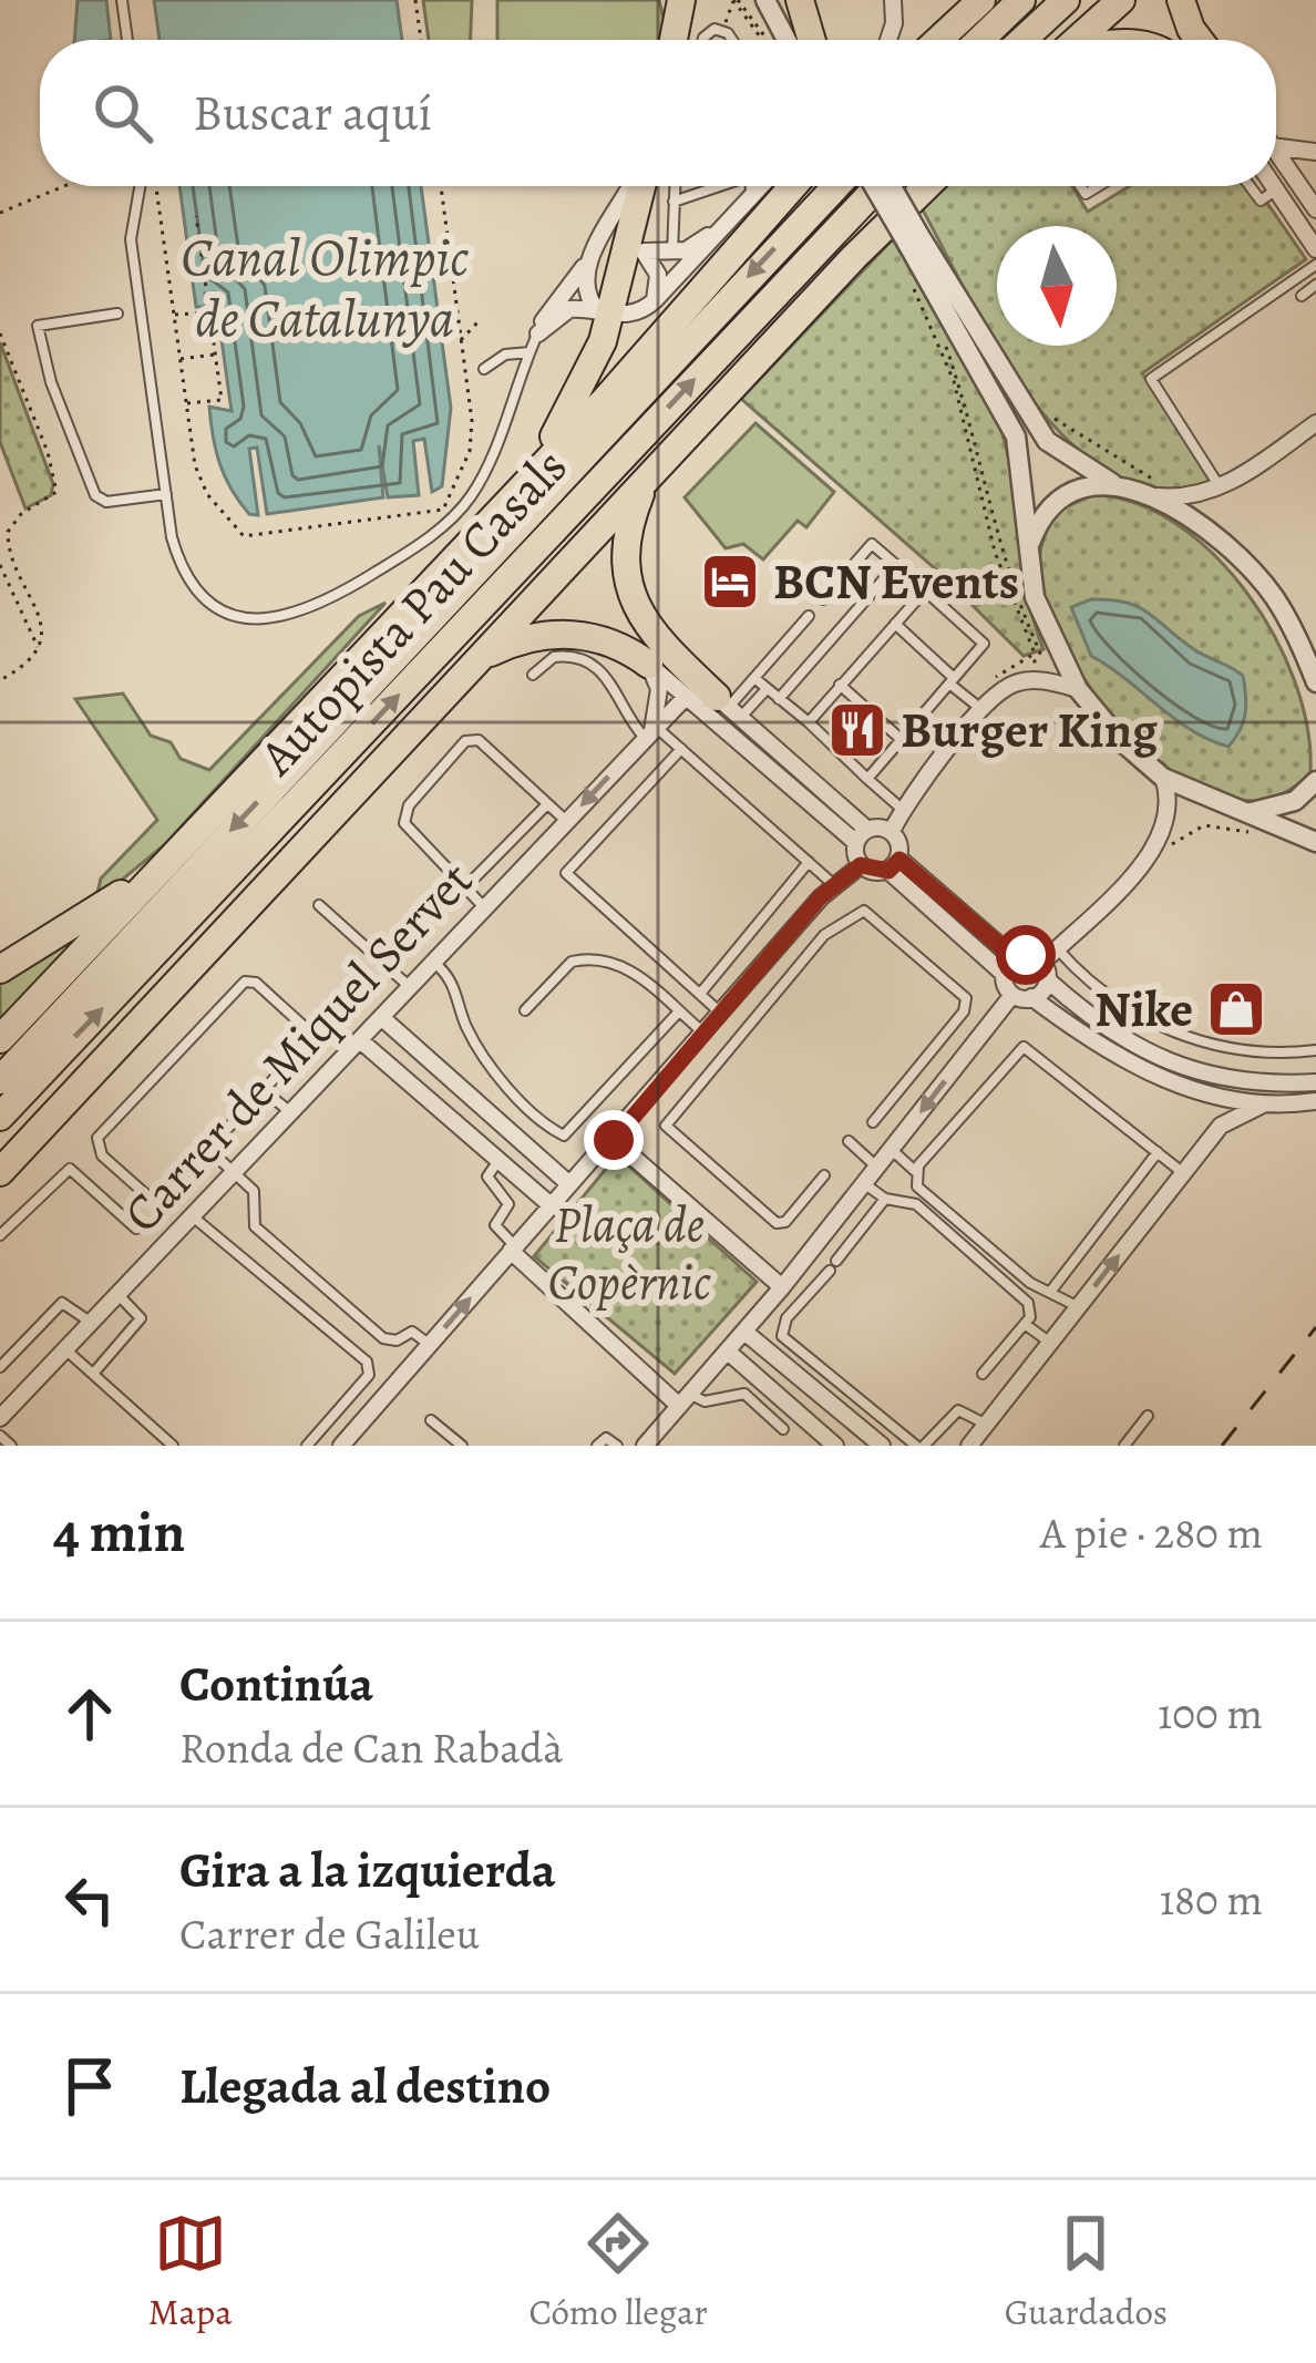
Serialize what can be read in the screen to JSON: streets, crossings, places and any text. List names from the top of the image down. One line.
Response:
{"streets":{"highway":["Autopista Pau Casals"],"street":["Carrer de Miquel Servet"]},"water":["Canal Olimpic de Catalunya"],"parks":["Plaça de Copèrnic"],"places":{"hotel":["BCN Events"],"restaurant":["Burger King"],"shop":["Nike"]},"north":"bottom","page":{"search":"Buscar aquí","heading":["4 min","A pie · 280 m"],"list":[["Continúa","Ronda de Can Rabadà","100 m"],["Gira a la izquierda","Carrer de Galileu","180 m"],"Llegada al destino"],"nav":["Mapa","Cómo llegar","Guardados"]}}
